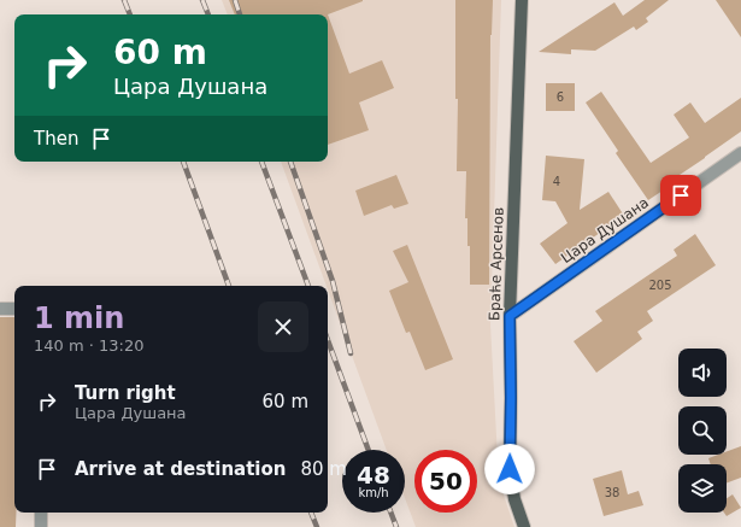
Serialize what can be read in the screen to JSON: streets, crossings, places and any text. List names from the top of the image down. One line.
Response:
{"streets":{"main road":["Браће Арсенов"],"street":["Цара Душана"]},"crossings":[["Цара Душана","Браће Арсенов"]],"house_numbers":["6","4","205","38"],"page":{"turn":["60 m","Цара Душана"],"then":"Then","heading":["1 min","140 m · 13:20"],"list":[{"name":"Turn right","note":"Цара Душана","value":"60 m"},{"name":"Arrive at destination","value":"80 m"}],"speed":"48 km/h","limit":"50"}}
